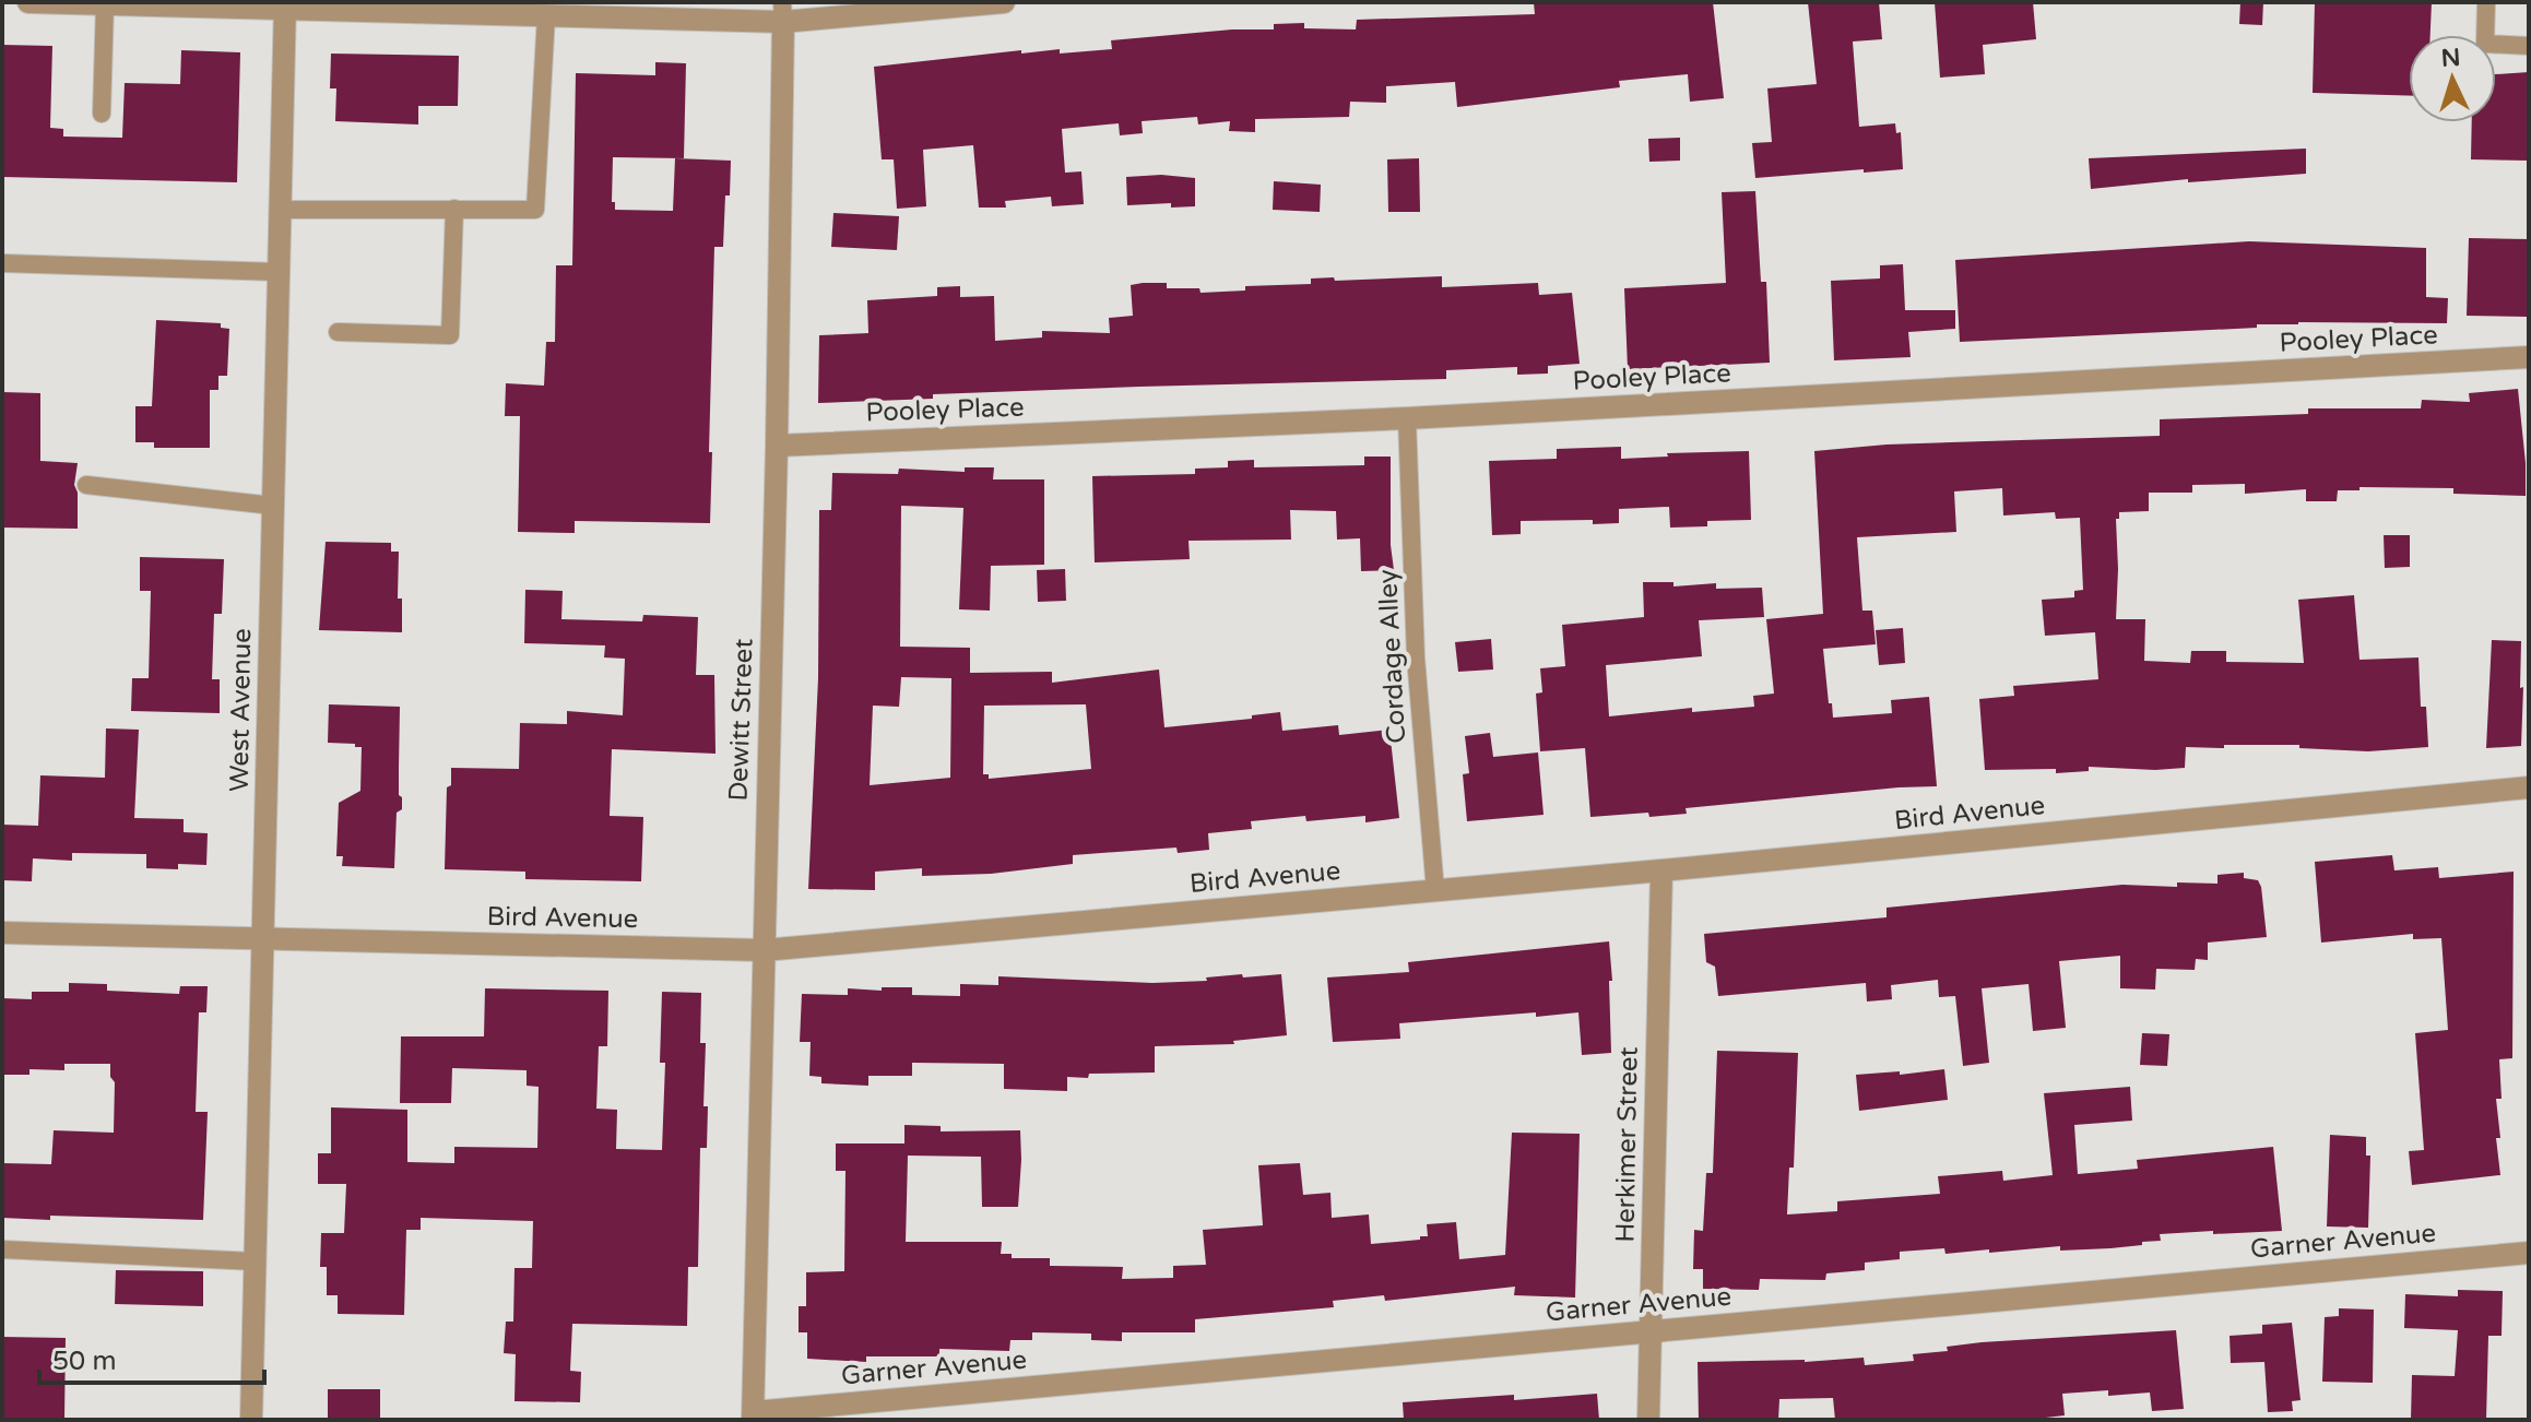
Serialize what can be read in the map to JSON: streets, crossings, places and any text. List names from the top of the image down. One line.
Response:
{"streets":{"street":["Pooley Place","West Avenue","Dewitt Street","Bird Avenue","Herkimer Street","Garner Avenue"],"lane":["Cordage Alley"]},"crossings":[["Pooley Place","Cordage Alley"],["Pooley Place","Dewitt Street"],["Cordage Alley","Bird Avenue"],["West Avenue","Bird Avenue"],["Dewitt Street","Bird Avenue"],["Dewitt Street","Garner Avenue"],["Bird Avenue","Herkimer Street"],["Herkimer Street","Garner Avenue"]],"scale_bar":"50 m","north":"top"}
